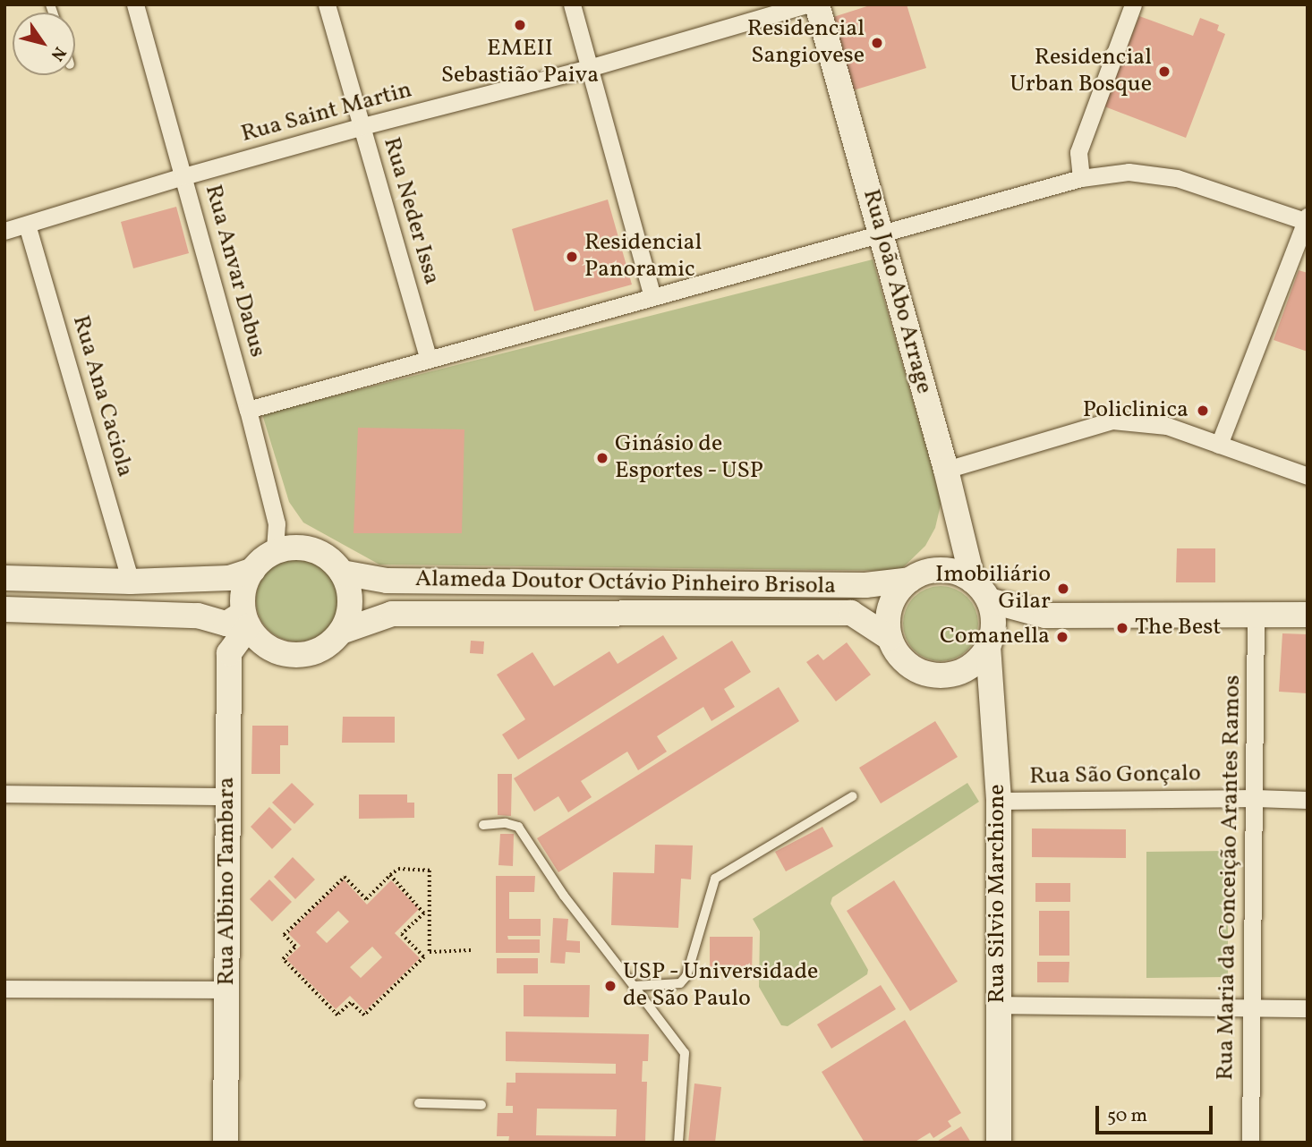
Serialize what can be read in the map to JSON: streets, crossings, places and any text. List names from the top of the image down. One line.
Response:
{"streets":{"street":["Rua Saint Martin","Rua Neder Issa","Rua Anvar Dabus","Rua João Abo Arrage","Rua Ana Caciola","Alameda Doutor Octávio Pinheiro Brisola","Rua São Gonçalo","Rua Maria da Conceição Arantes Ramos","Rua Albino Tambara","Rua Silvio Marchione"]},"crossings":[["Rua Saint Martin","Rua Neder Issa"],["Rua Saint Martin","Rua Anvar Dabus"],["Rua Saint Martin","Rua Ana Caciola"],["Rua Anvar Dabus","Alameda Doutor Octávio Pinheiro Brisola"],["Rua Anvar Dabus","Rua Albino Tambara"],["Rua João Abo Arrage","Alameda Doutor Octávio Pinheiro Brisola"],["Rua João Abo Arrage","Rua Silvio Marchione"],["Alameda Doutor Octávio Pinheiro Brisola","Rua Maria da Conceição Arantes Ramos"],["Alameda Doutor Octávio Pinheiro Brisola","Rua Albino Tambara"],["Alameda Doutor Octávio Pinheiro Brisola","Rua Silvio Marchione"],["Rua São Gonçalo","Rua Maria da Conceição Arantes Ramos"],["Rua São Gonçalo","Rua Silvio Marchione"]],"places":["EMEII Sebastião Paiva","Residencial Sangiovese","Residencial Urban Bosque","Residencial Panoramic","Policlinica","Ginásio de Esportes - USP","Imobiliário Gilar","The Best","Comanella","USP - Universidade de São Paulo"],"scale_bar":"50 m","north":"bottom right"}
